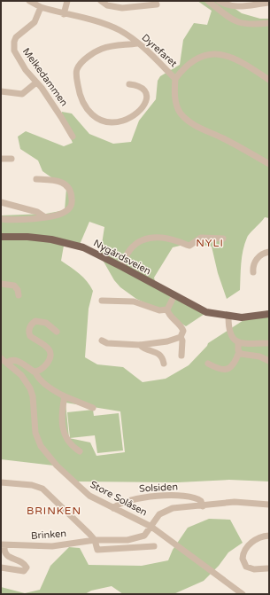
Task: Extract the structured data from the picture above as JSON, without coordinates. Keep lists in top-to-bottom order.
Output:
{
  "streets": {
    "main road": ["Nygårdsveien"],
    "street": [
      "Dyrefaret",
      "Melkedammen",
      "Solsiden",
      "Store Solåsen",
      "Brinken"
    ]
  },
  "crossings": [
    ["Dyrefaret", "Melkedammen"],
    ["Solsiden", "Store Solåsen"],
    ["Solsiden", "Brinken"],
    ["Store Solåsen", "Brinken"]
  ],
  "districts": ["NYLI", "BRINKEN"]
}
